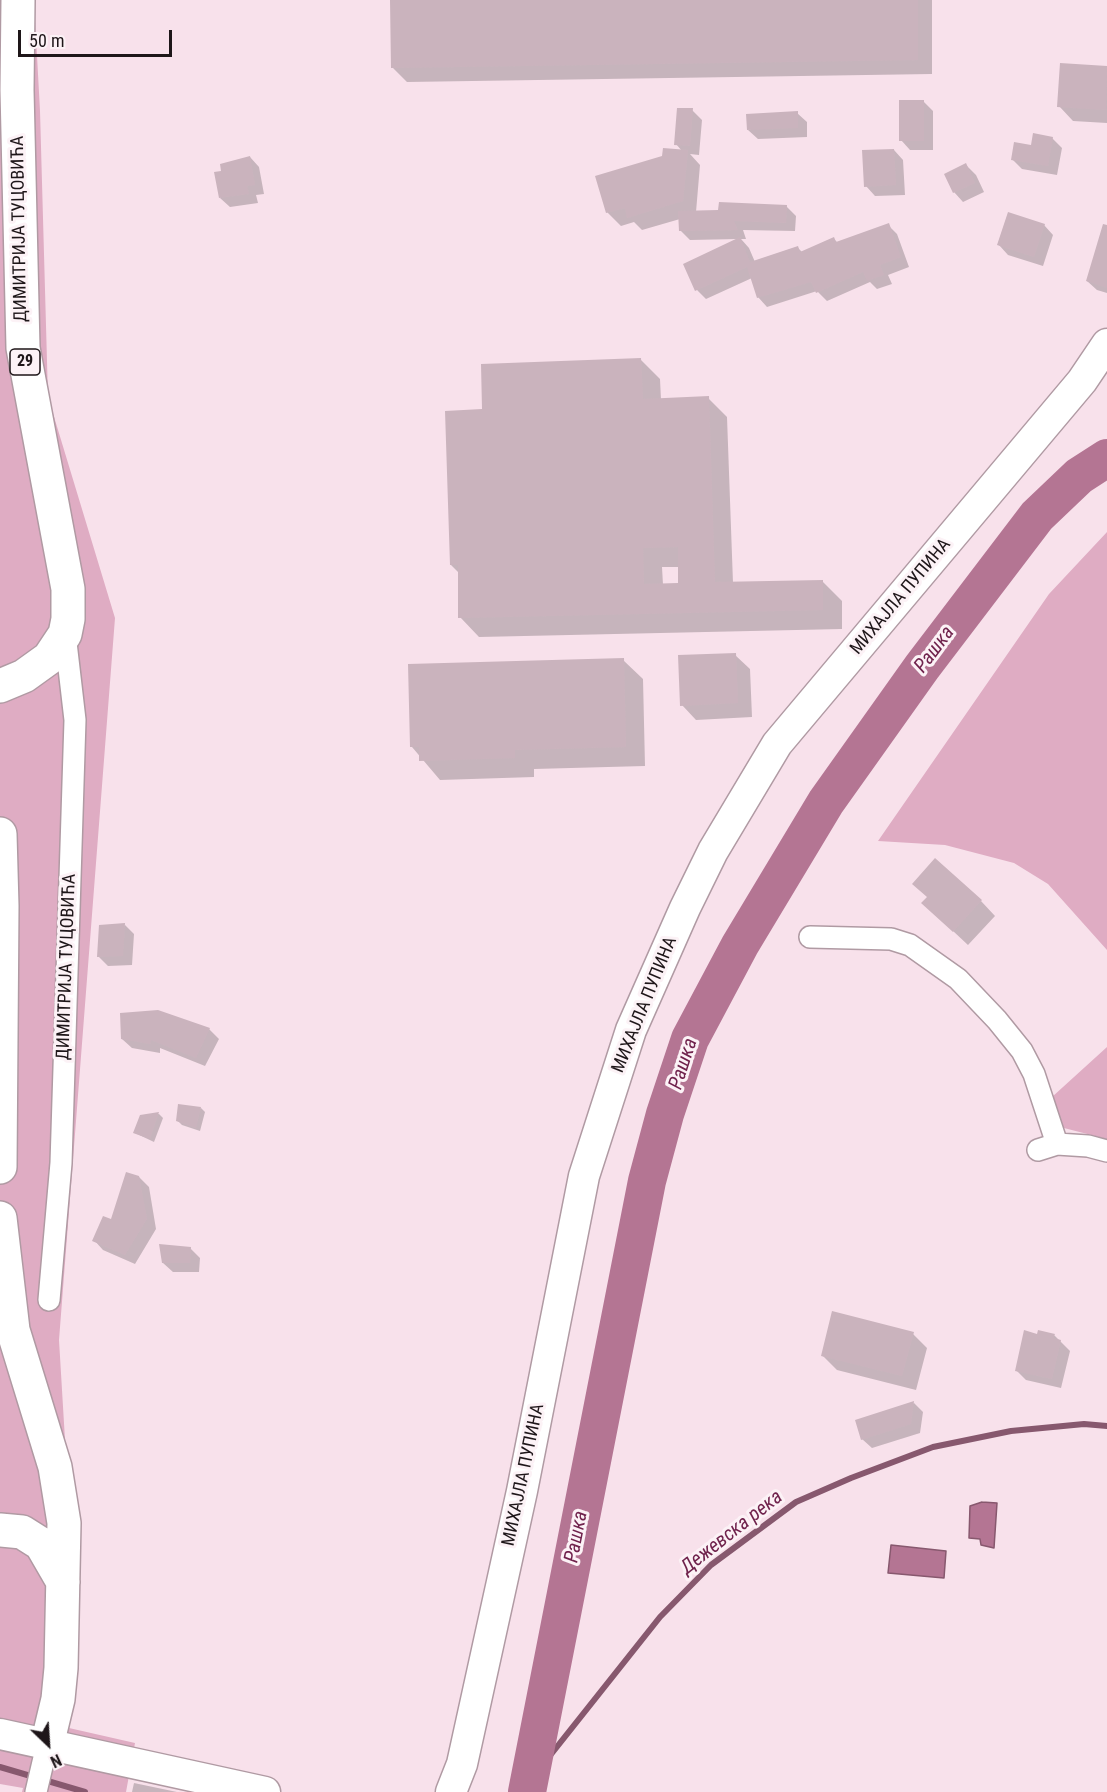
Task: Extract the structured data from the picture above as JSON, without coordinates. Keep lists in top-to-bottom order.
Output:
{
  "streets": {
    "main road": ["ДИМИТРИЈА ТУЦОВИЋА", "29"],
    "street": ["МИХАЈЛА ПУПИНА"]
  },
  "water": ["Рашка", "Дежевска река"],
  "scale_bar": "50 m",
  "north": "bottom right"
}
